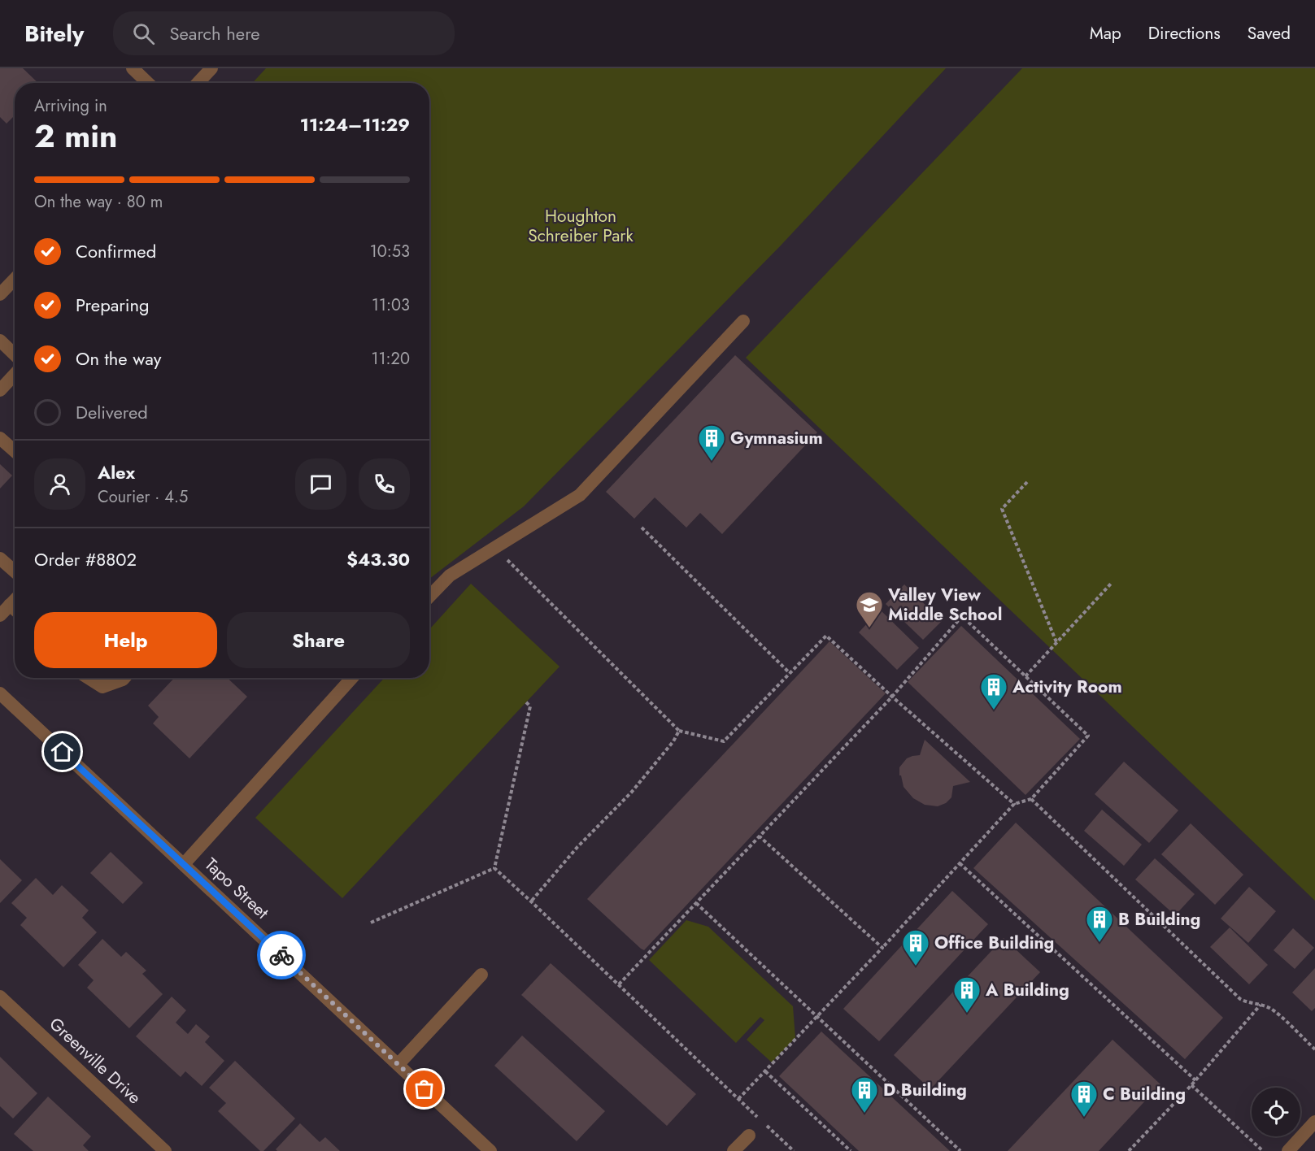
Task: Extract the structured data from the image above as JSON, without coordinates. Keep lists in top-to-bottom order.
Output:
{
  "streets": {
    "street": ["Tapo Street", "Greenville Drive"]
  },
  "parks": ["Houghton Schreiber Park"],
  "places": {
    "building": [
      "Gymnasium",
      "Activity Room",
      "B Building",
      "Office Building",
      "A Building",
      "D Building",
      "C Building"
    ],
    "school or university": ["Valley View Middle School"]
  },
  "page": {
    "header": "Bitely",
    "search": "Search here",
    "nav": ["Map", "Directions", "Saved"],
    "heading": ["2 min", "Arriving in", "11:24–11:29"],
    "panel": [
      "Alex",
      "Courier · 4.5",
      "Order #8802",
      "$43.30"
    ],
    "bar": "On the way · 80 m",
    "list": [
      ["Confirmed", "10:53"],
      ["Preparing", "11:03"],
      ["On the way", "11:20"],
      "Delivered"
    ],
    "buttons": ["Help", "Share"]
  }
}
